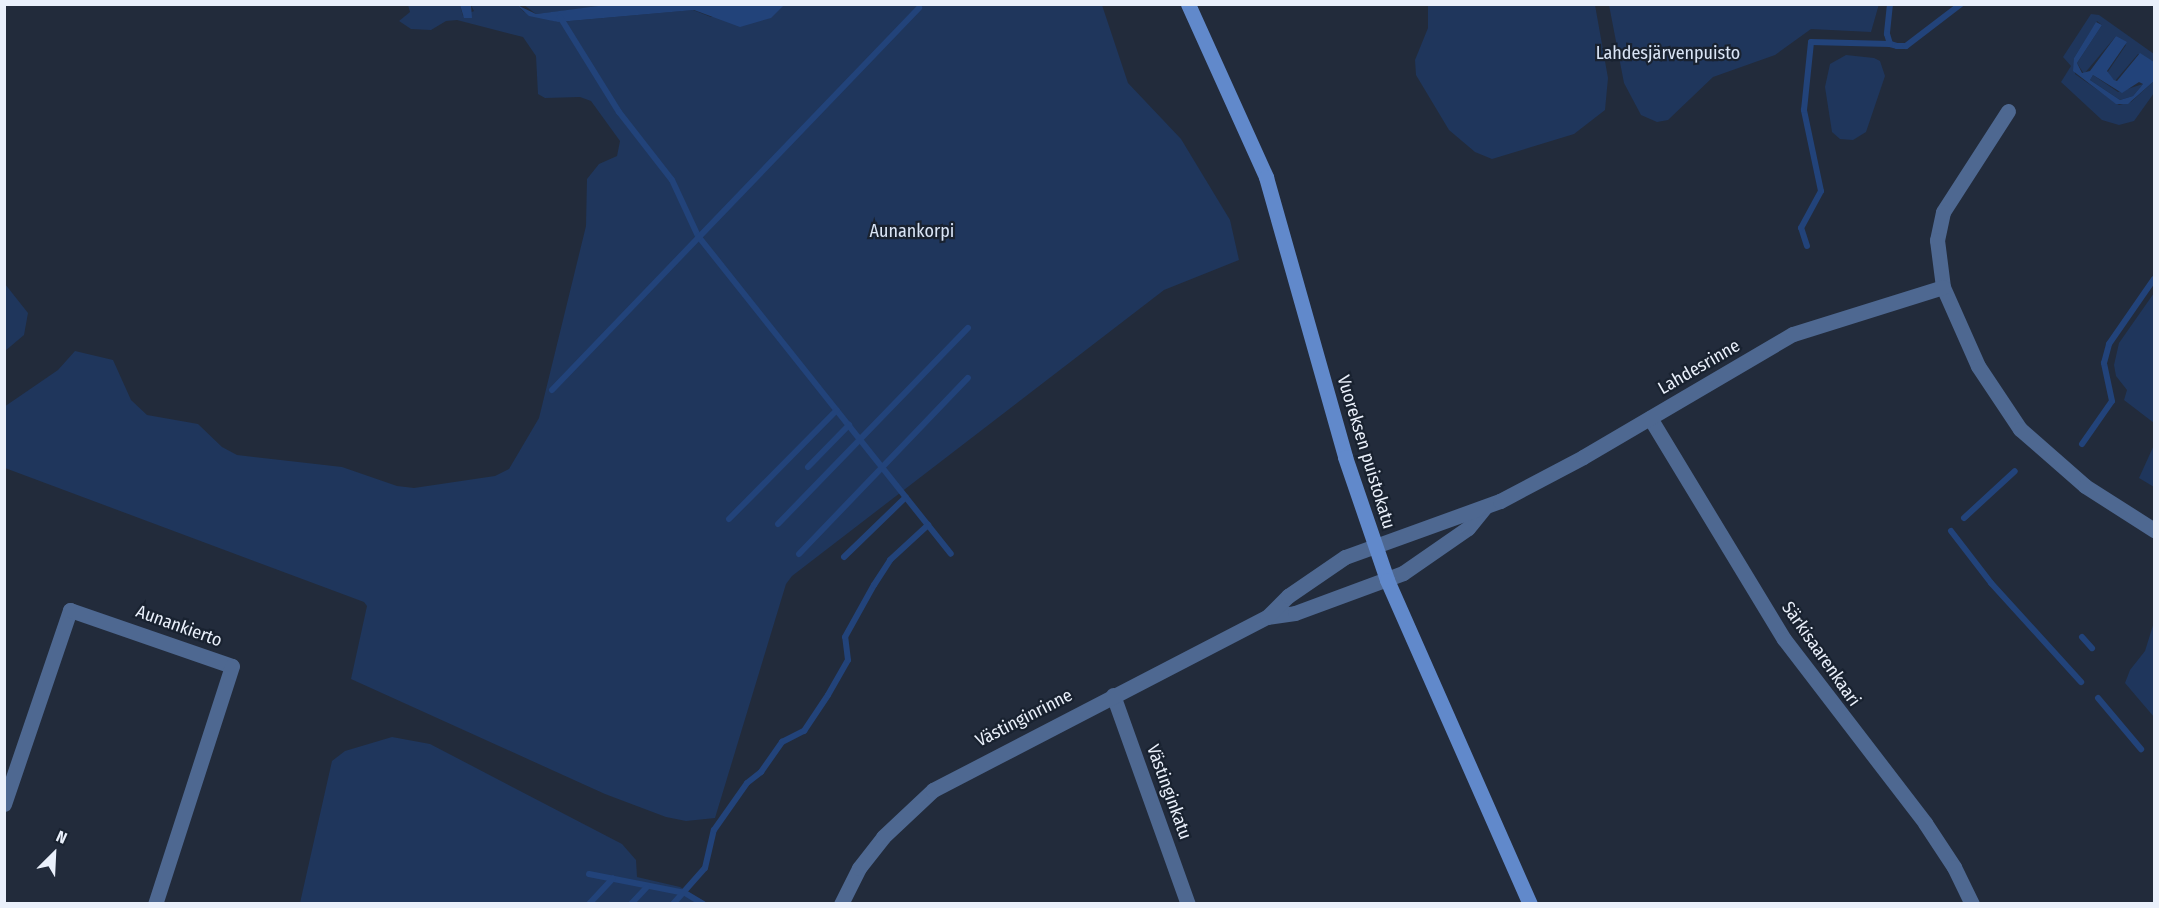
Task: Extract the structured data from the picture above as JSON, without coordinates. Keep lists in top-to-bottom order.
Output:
{
  "streets": {
    "main road": ["Vuoreksen puistokatu"],
    "street": [
      "Lahdesrinne",
      "Aunankierto",
      "Särkisaarenkaari",
      "Västinginrinne",
      "Västinginkatu"
    ]
  },
  "crossings": [
    ["Lahdesrinne", "Vuoreksen puistokatu"],
    ["Lahdesrinne", "Särkisaarenkaari"],
    ["Lahdesrinne", "Västinginrinne"],
    ["Vuoreksen puistokatu", "Västinginrinne"],
    ["Västinginrinne", "Västinginkatu"]
  ],
  "parks": ["Lahdesjärvenpuisto", "Aunankorpi"],
  "north": "top right"
}
